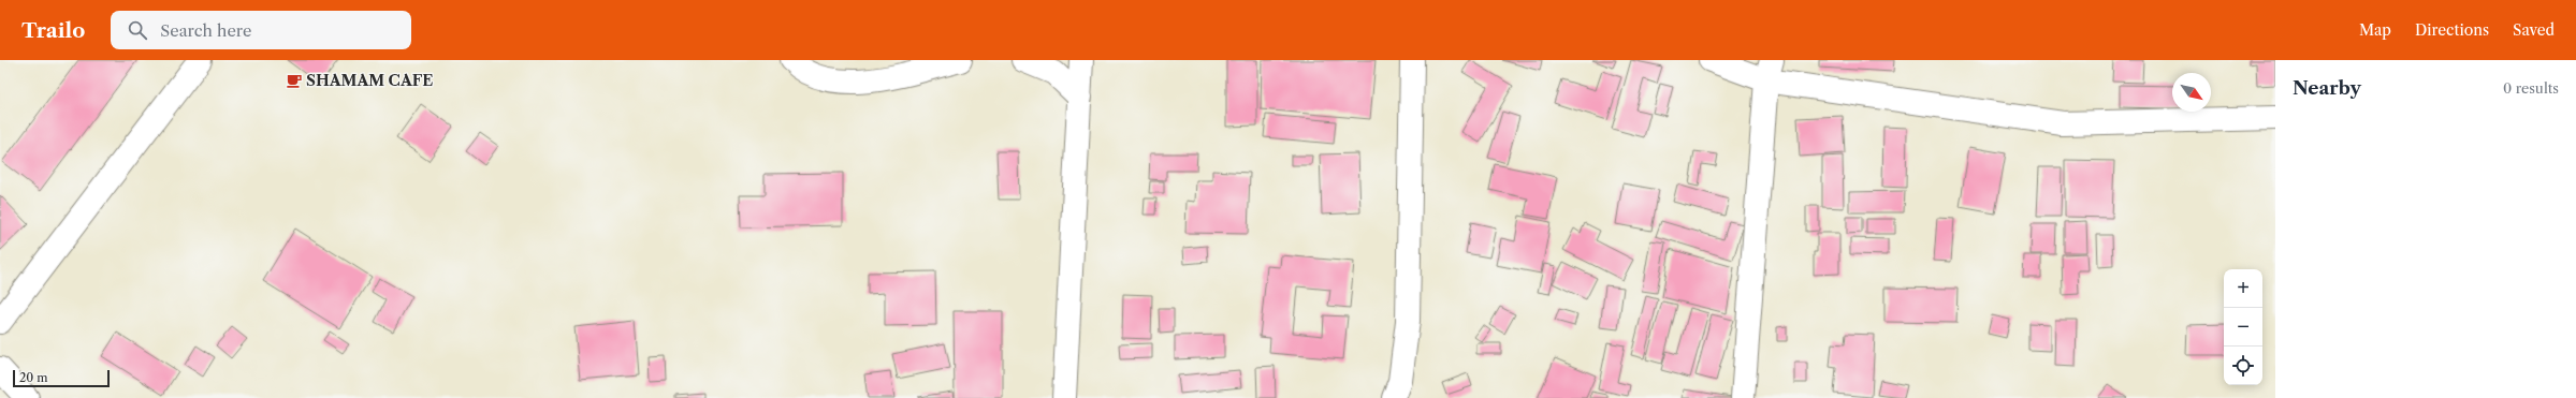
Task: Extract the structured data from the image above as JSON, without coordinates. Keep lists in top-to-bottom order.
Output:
{
  "places": {
    "cafe": ["SHAMAM CAFE"]
  },
  "scale_bar": "20 m",
  "north": "bottom right",
  "page": {
    "header": "Trailo",
    "search": "Search here",
    "nav": ["Map", "Directions", "Saved"],
    "heading": ["Nearby", "0 results"],
    "map_buttons": ["+", "−"],
    "scale": "20 m"
  }
}
